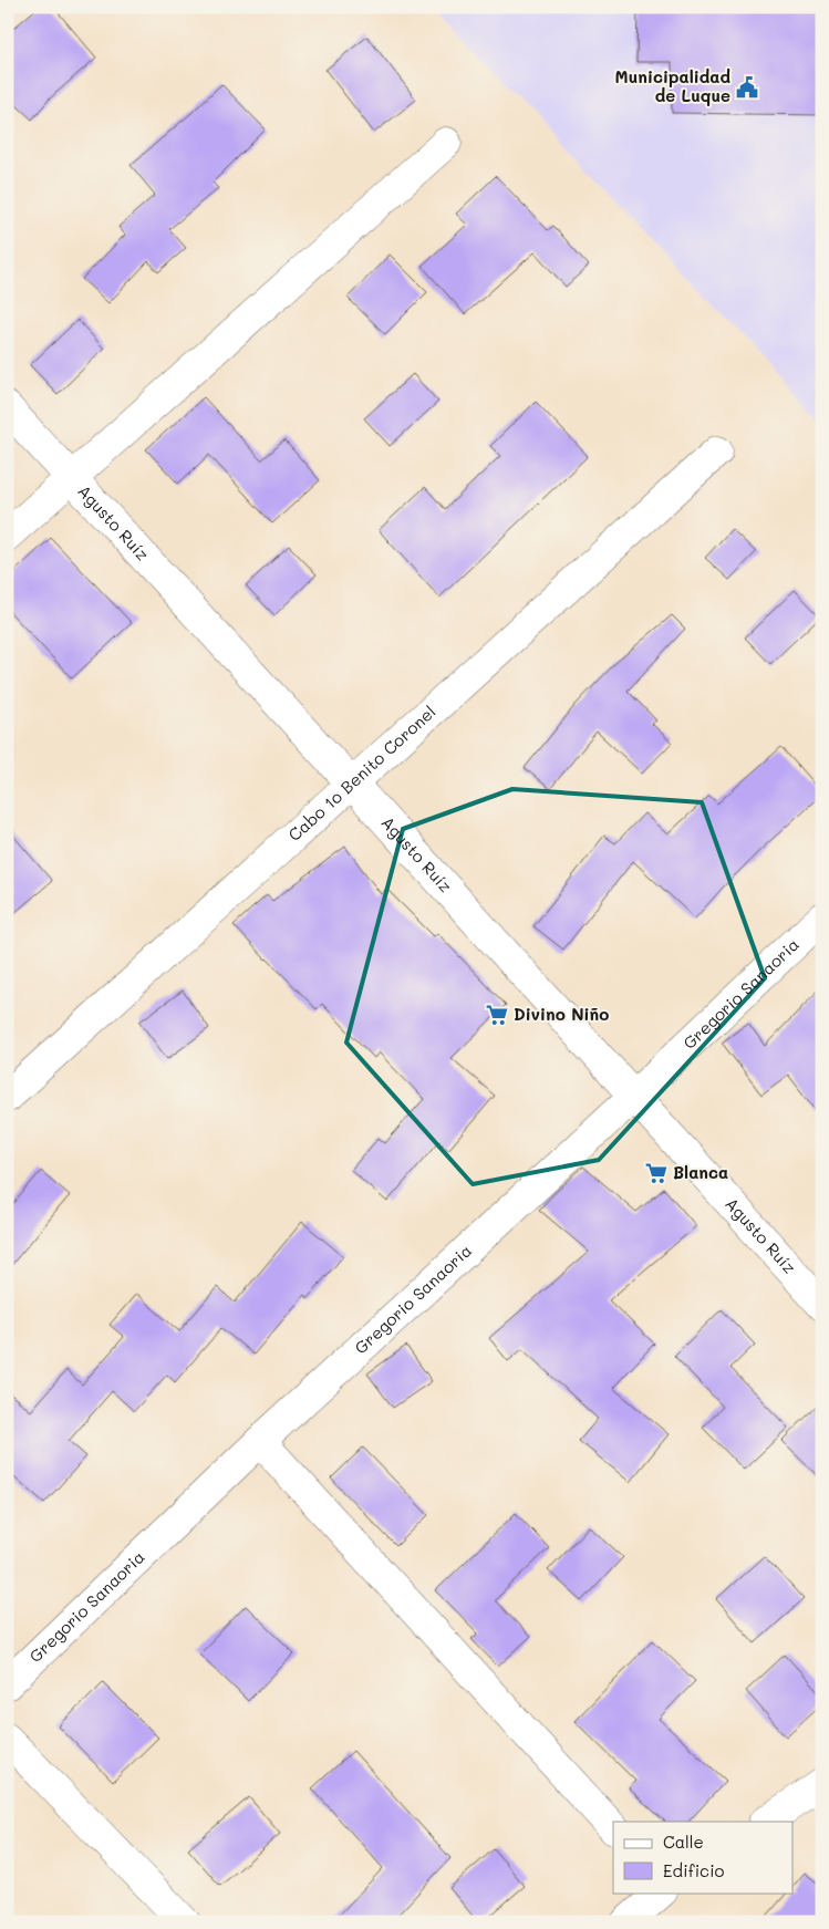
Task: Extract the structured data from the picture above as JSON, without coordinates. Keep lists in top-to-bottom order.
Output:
{
  "streets": {
    "street": ["Agusto Ruíz", "Cabo 1o Benito Coronel", "Gregorio Sanaoria"]
  },
  "crossings": [
    ["Agusto Ruíz", "Cabo 1o Benito Coronel"],
    ["Agusto Ruíz", "Gregorio Sanaoria"]
  ],
  "places": {
    "public building": ["Municipalidad de Luque"],
    "supermarket": ["Divino Niño", "Blanca"]
  },
  "legend": ["Calle", "Edificio"]
}
